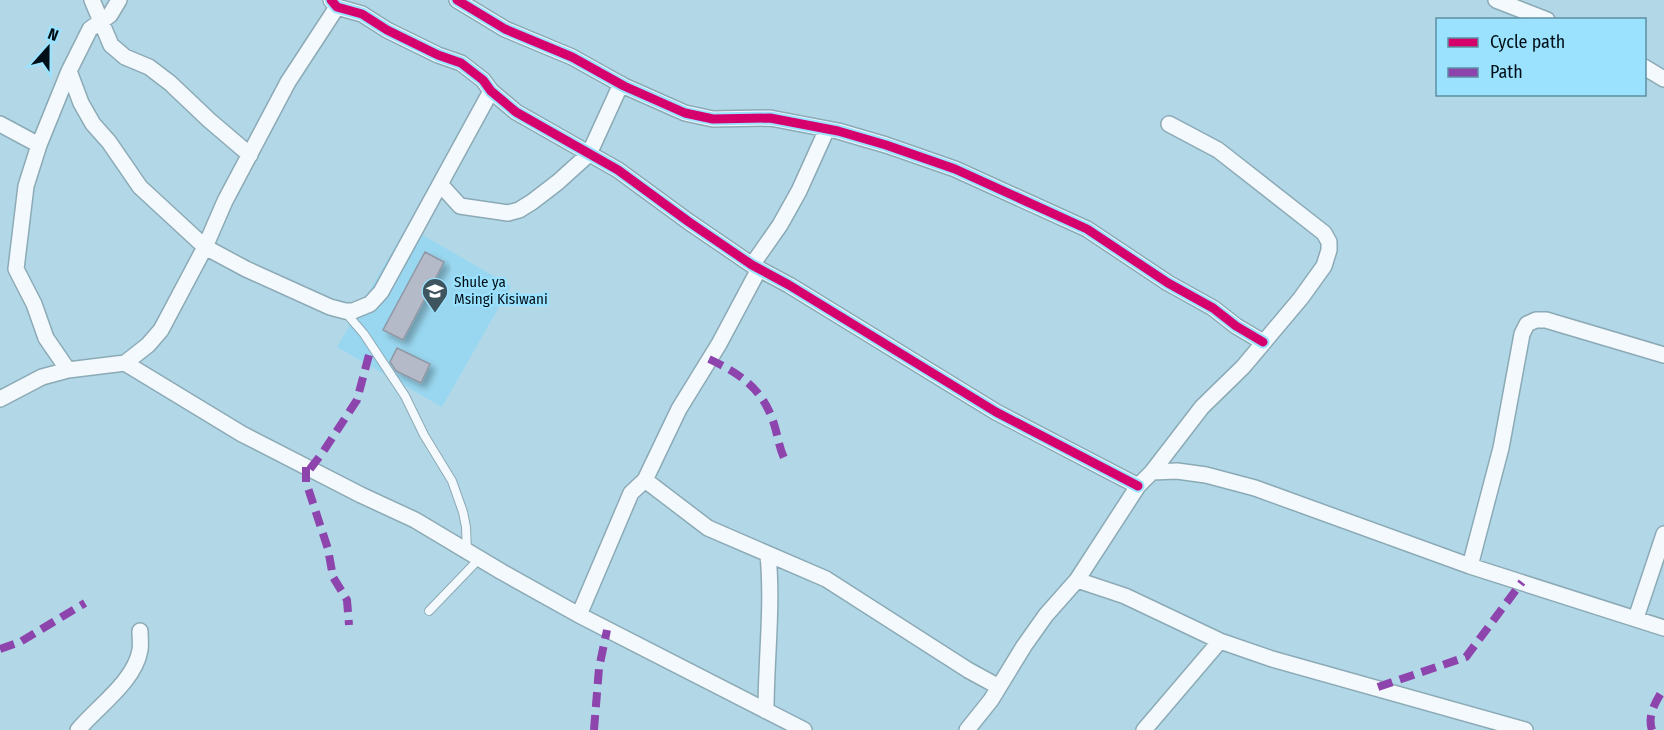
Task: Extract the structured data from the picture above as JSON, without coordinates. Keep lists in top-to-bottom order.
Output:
{
  "places": {
    "school or university": ["Shule ya Msingi Kisiwani"]
  },
  "legend": ["Cycle path", "Path"],
  "north": "top"
}
